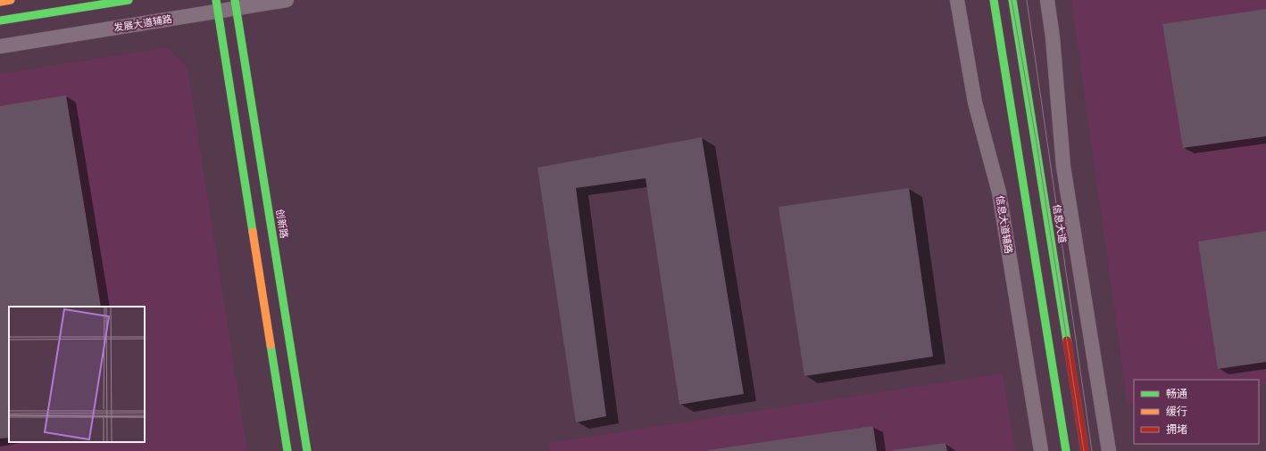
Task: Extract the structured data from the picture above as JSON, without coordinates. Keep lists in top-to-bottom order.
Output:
{
  "streets": {
    "street": [
      "发展大道辅路",
      "创新路",
      "信息大道",
      "信息大道辅路"
    ]
  },
  "crossings": [
    ["发展大道辅路", "创新路"]
  ],
  "legend": ["畅通", "缓行", "拥堵"]
}
